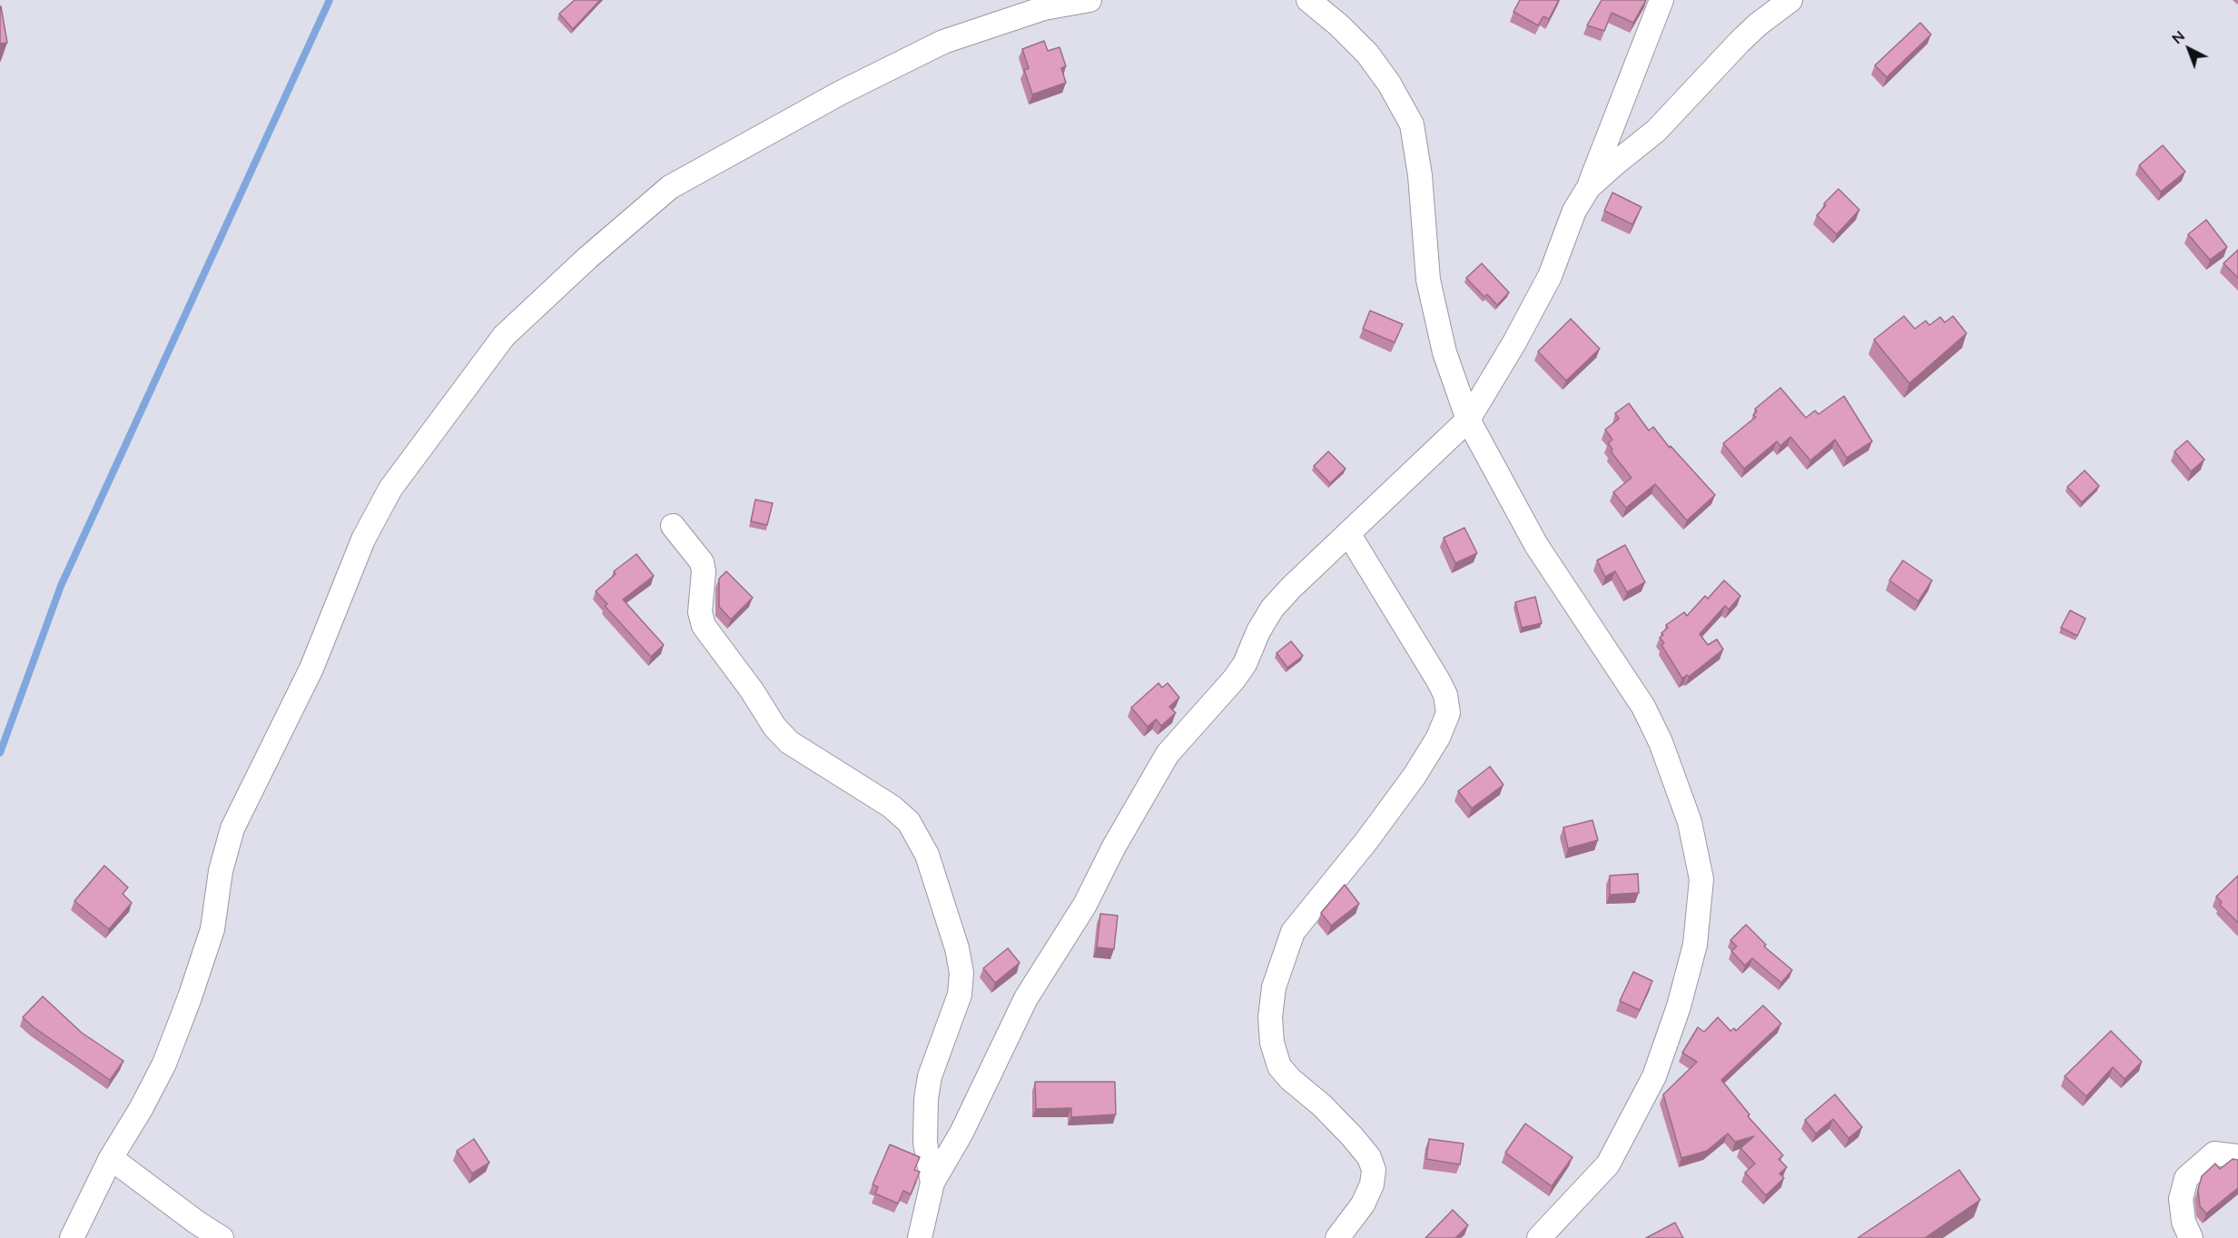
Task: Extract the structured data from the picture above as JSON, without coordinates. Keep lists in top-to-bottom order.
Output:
{
  "north": "top left"
}
